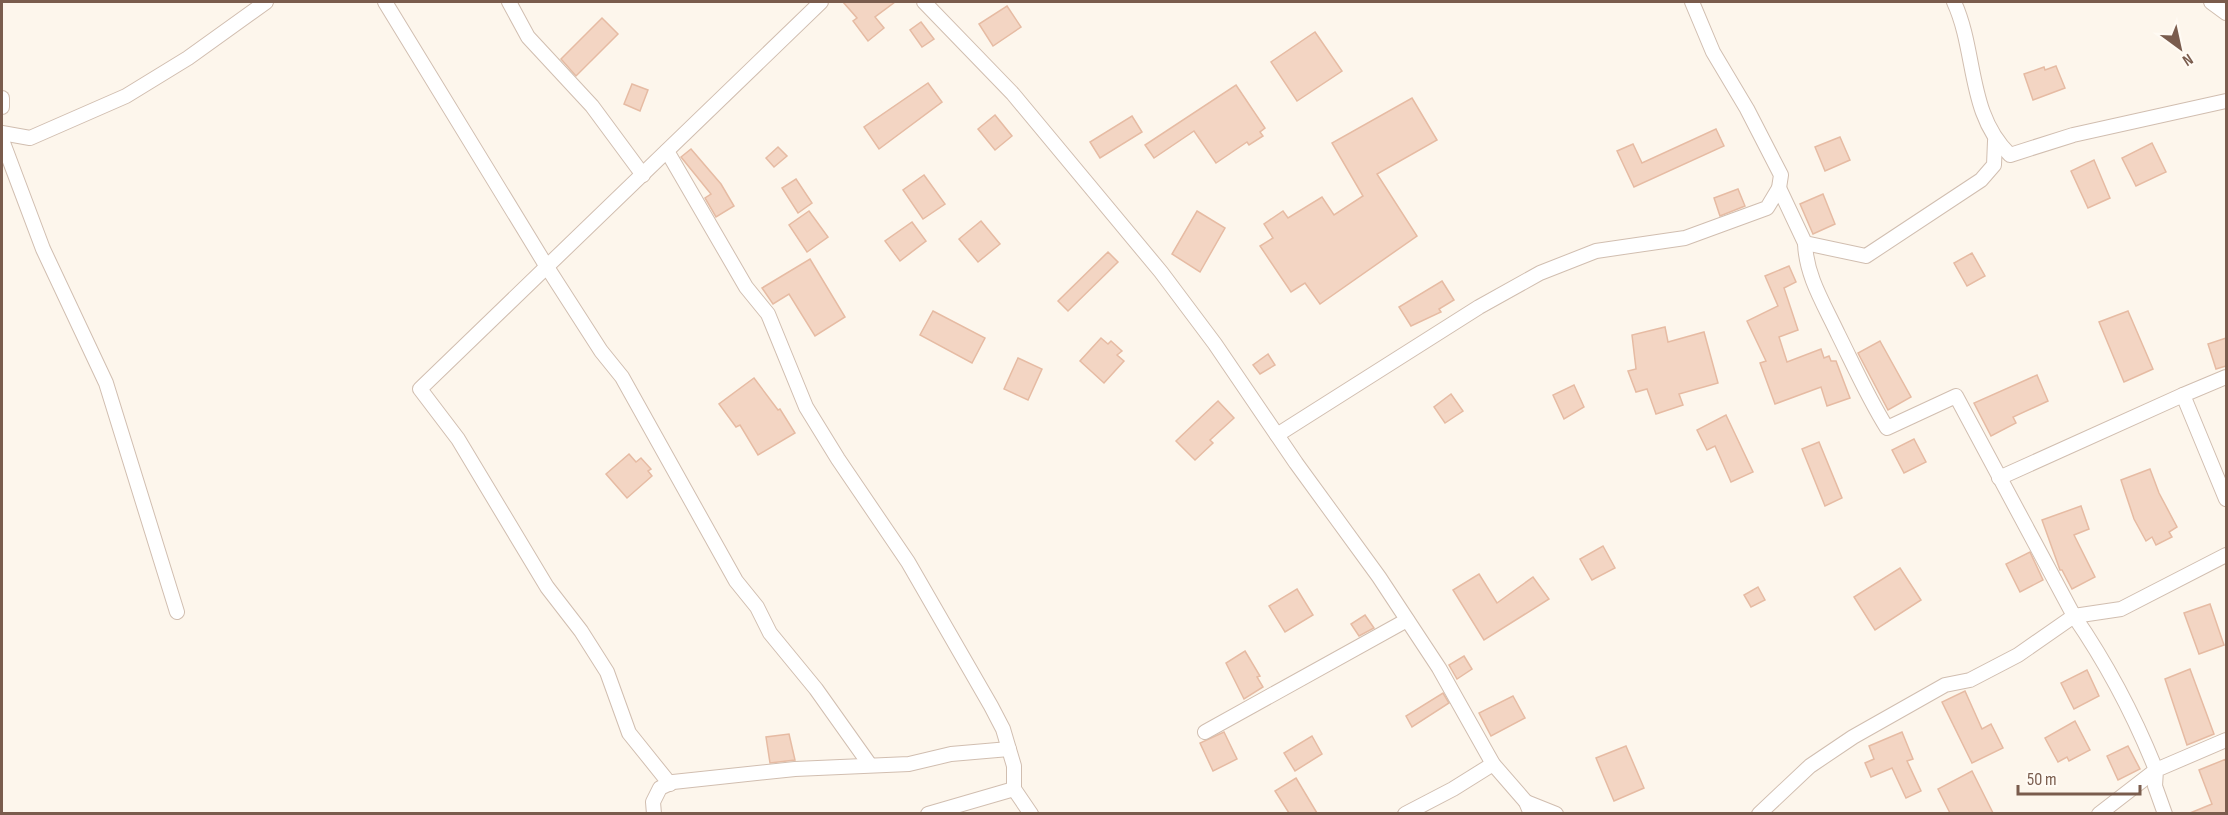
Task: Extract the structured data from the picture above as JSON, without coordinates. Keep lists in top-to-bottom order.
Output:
{
  "scale_bar": "50 m",
  "north": "bottom right"
}
